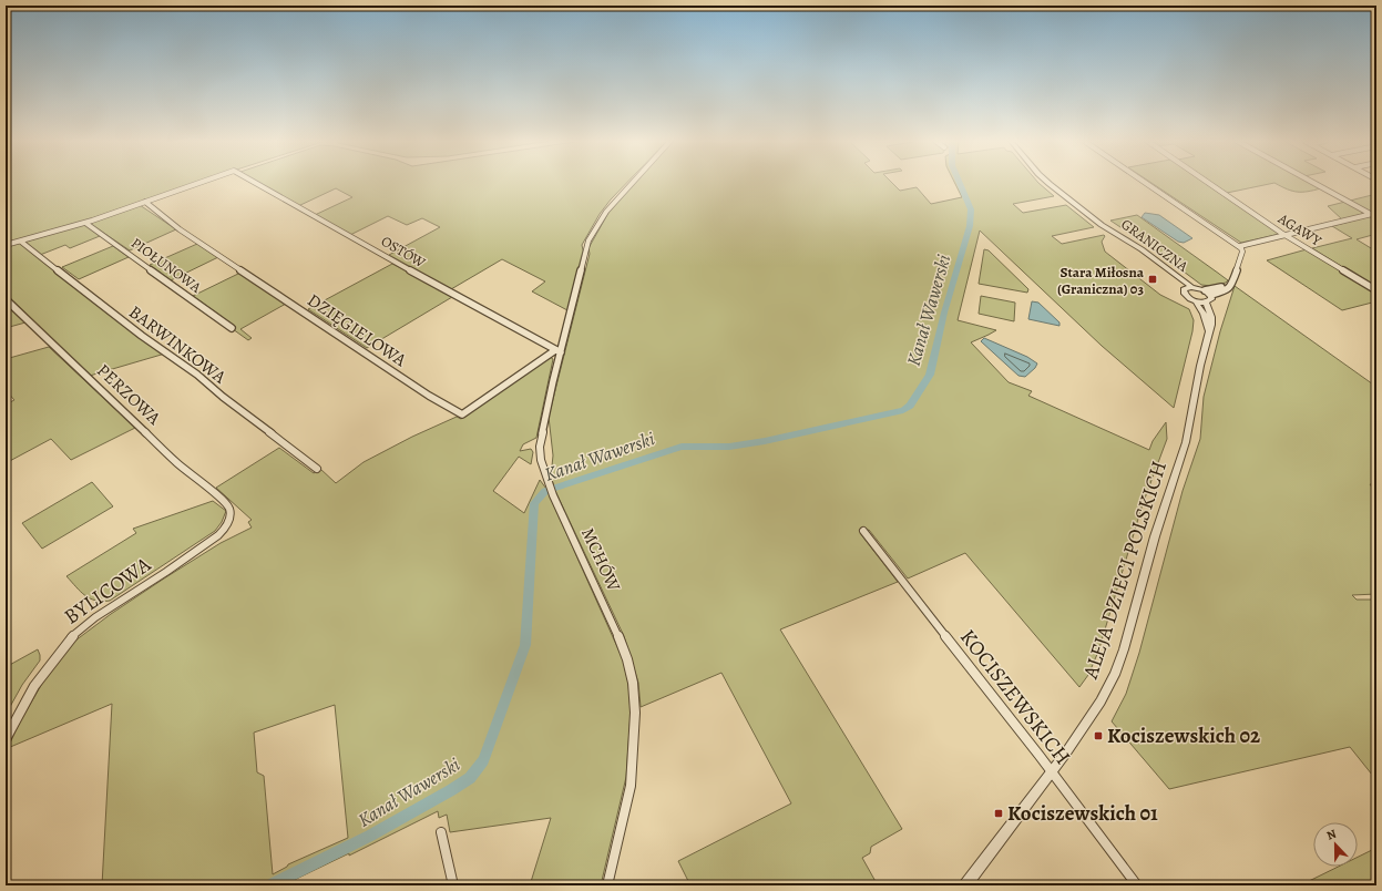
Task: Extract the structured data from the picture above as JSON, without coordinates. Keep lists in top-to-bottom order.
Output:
{
  "streets": {
    "street": [
      "AGAWY",
      "GRANICZNA",
      "OSTÓW",
      "PIOŁUNOWA",
      "DZIĘGIELOWA",
      "BARWINKOWA",
      "PERZOWA",
      "MCHÓW",
      "ALEJA DZIECI POLSKICH",
      "BYLICOWA",
      "KOCISZEWSKICH"
    ]
  },
  "crossings": [
    ["OSTÓW", "DZIĘGIELOWA"],
    ["OSTÓW", "MCHÓW"],
    ["DZIĘGIELOWA", "MCHÓW"],
    ["PERZOWA", "BYLICOWA"],
    ["ALEJA DZIECI POLSKICH", "KOCISZEWSKICH"]
  ],
  "water": ["Kanał Wawerski"],
  "places": {
    "transit": ["Stara Miłosna (Graniczna) 03", "Kociszewskich 02", "Kociszewskich 01"]
  },
  "north": "top"
}
